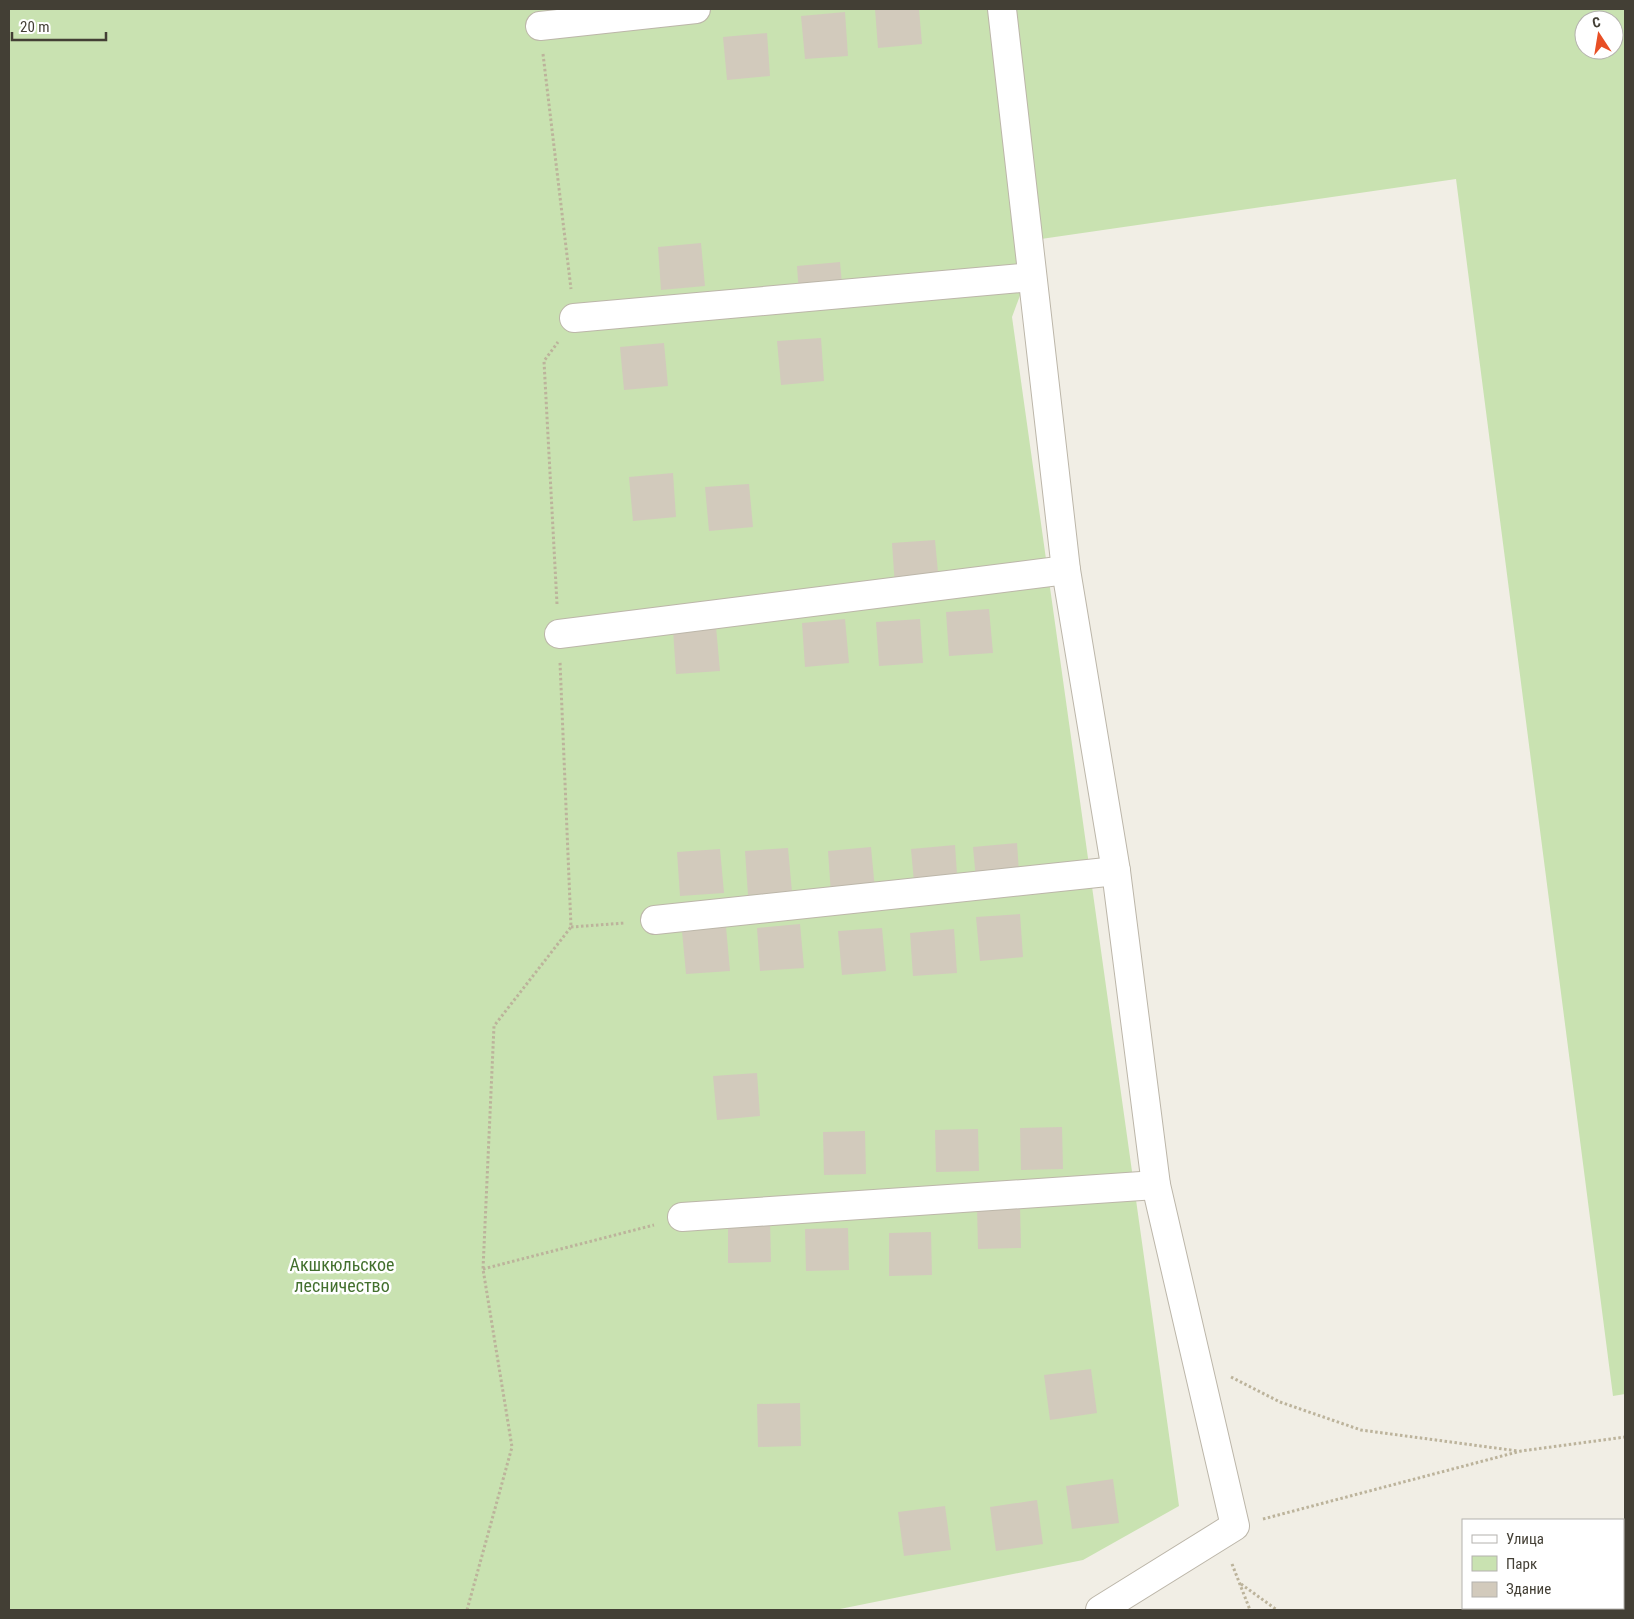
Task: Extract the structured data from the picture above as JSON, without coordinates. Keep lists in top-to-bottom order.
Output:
{
  "parks": ["Акшкюльское лесничество"],
  "legend": ["Улица", "Парк", "Здание"],
  "scale_bar": "20 m",
  "north": "top"
}
